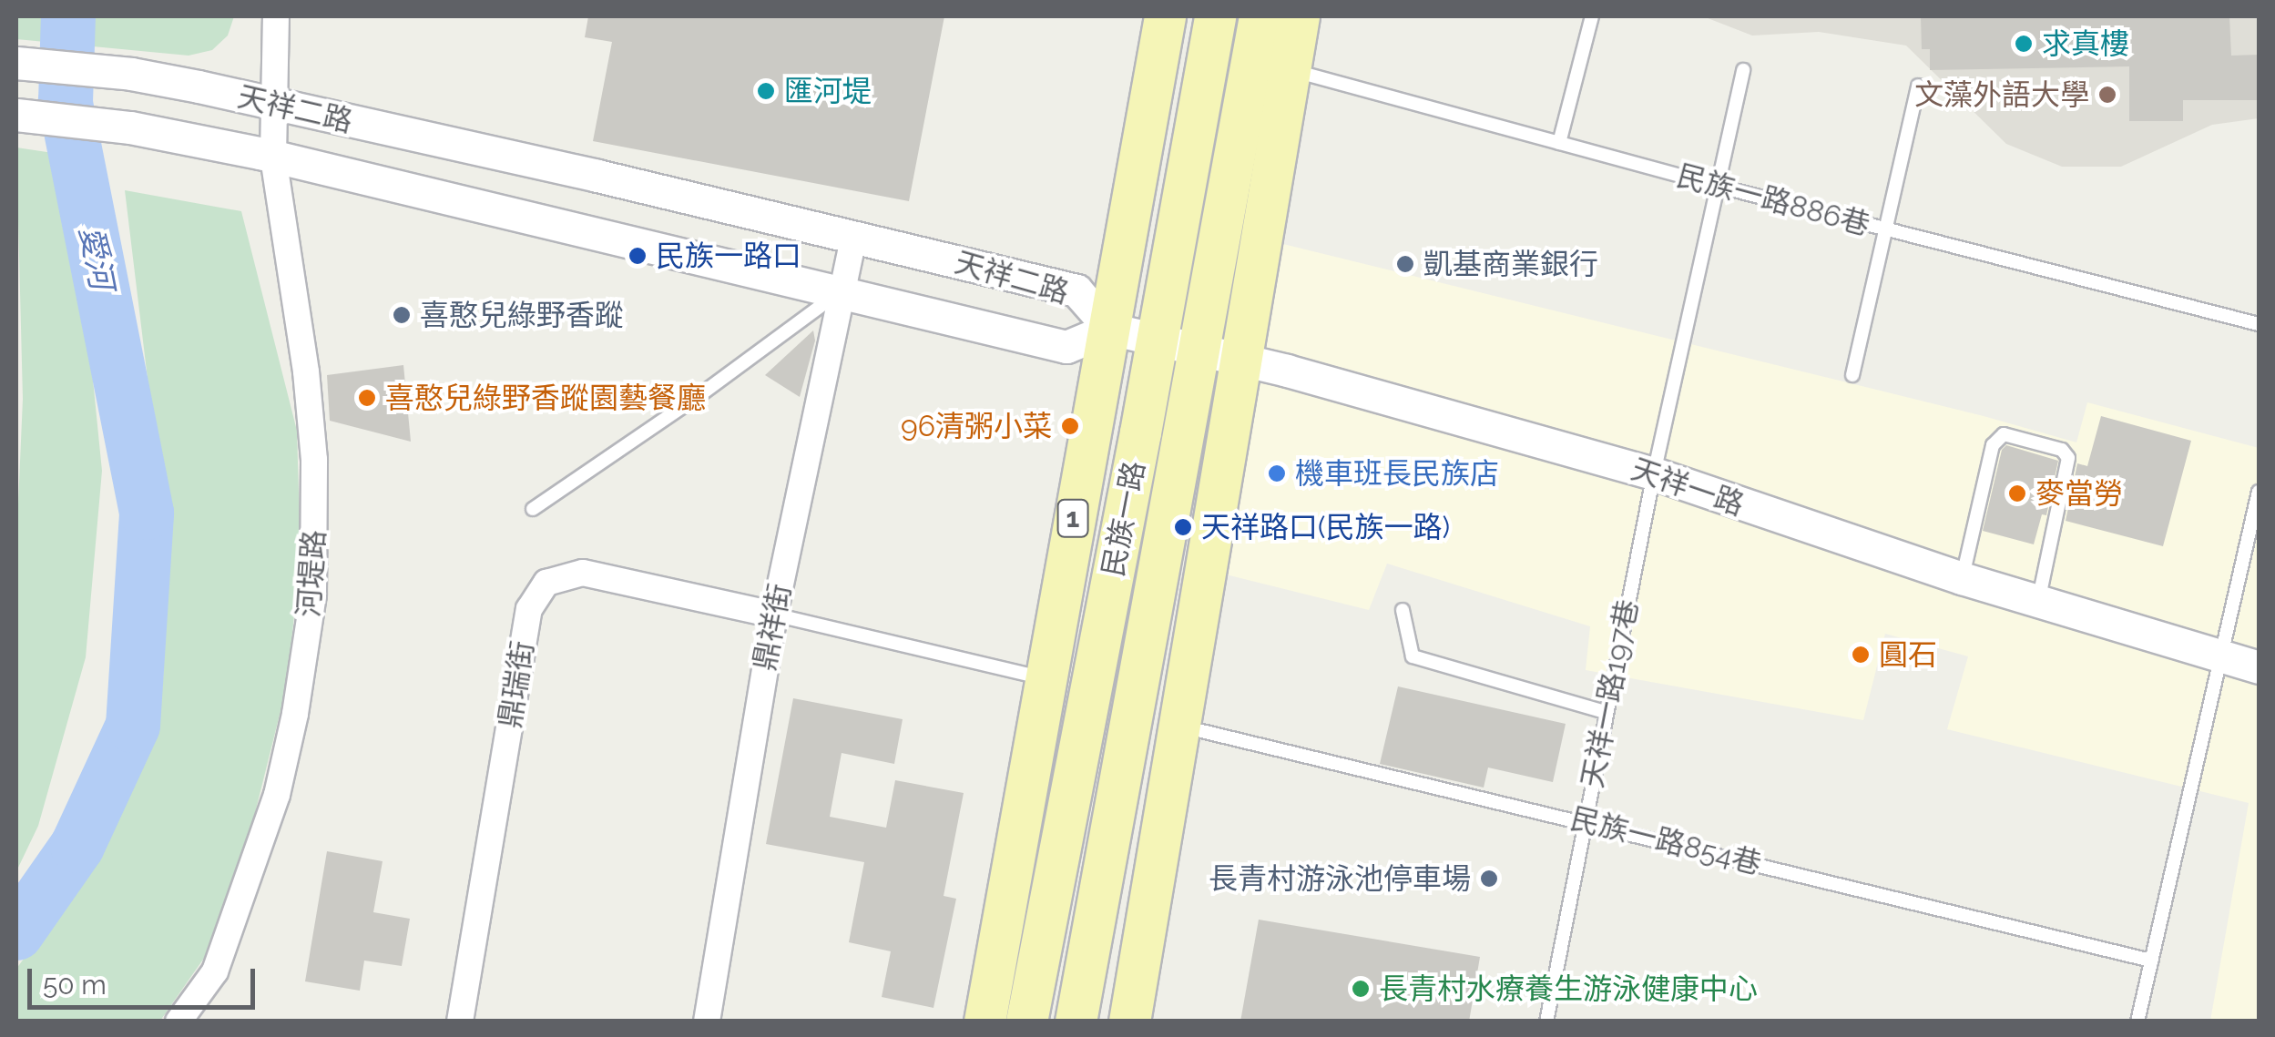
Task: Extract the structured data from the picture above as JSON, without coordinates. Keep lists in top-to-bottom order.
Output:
{
  "streets": {
    "main road": ["1", "民族一路"],
    "street": [
      "天祥二路",
      "天祥一路",
      "河堤路",
      "鼎祥街",
      "鼎瑞街"
    ],
    "lane": ["民族一路886巷", "天祥一路197巷", "民族一路854巷"]
  },
  "crossings": [
    ["天祥二路", "天祥一路"],
    ["天祥二路", "民族一路"],
    ["天祥二路", "河堤路"],
    ["天祥二路", "鼎祥街"],
    ["民族一路886巷", "天祥一路197巷"],
    ["天祥一路", "民族一路"],
    ["天祥一路", "天祥一路197巷"],
    ["鼎祥街", "鼎瑞街"],
    ["天祥一路197巷", "民族一路854巷"]
  ],
  "water": ["愛河"],
  "places": [
    "求真樓",
    "匯河堤",
    "文藻外語大學",
    "民族一路口",
    "凱基商業銀行",
    "喜憨兒綠野香蹤",
    "喜憨兒綠野香蹤園藝餐廳",
    "96清粥小菜",
    "機車班長民族店",
    "麥當勞",
    "天祥路口(民族一路)",
    "圓石",
    "長青村游泳池停車場",
    "長青村水療養生游泳健康中心"
  ],
  "scale_bar": "50 m"
}
